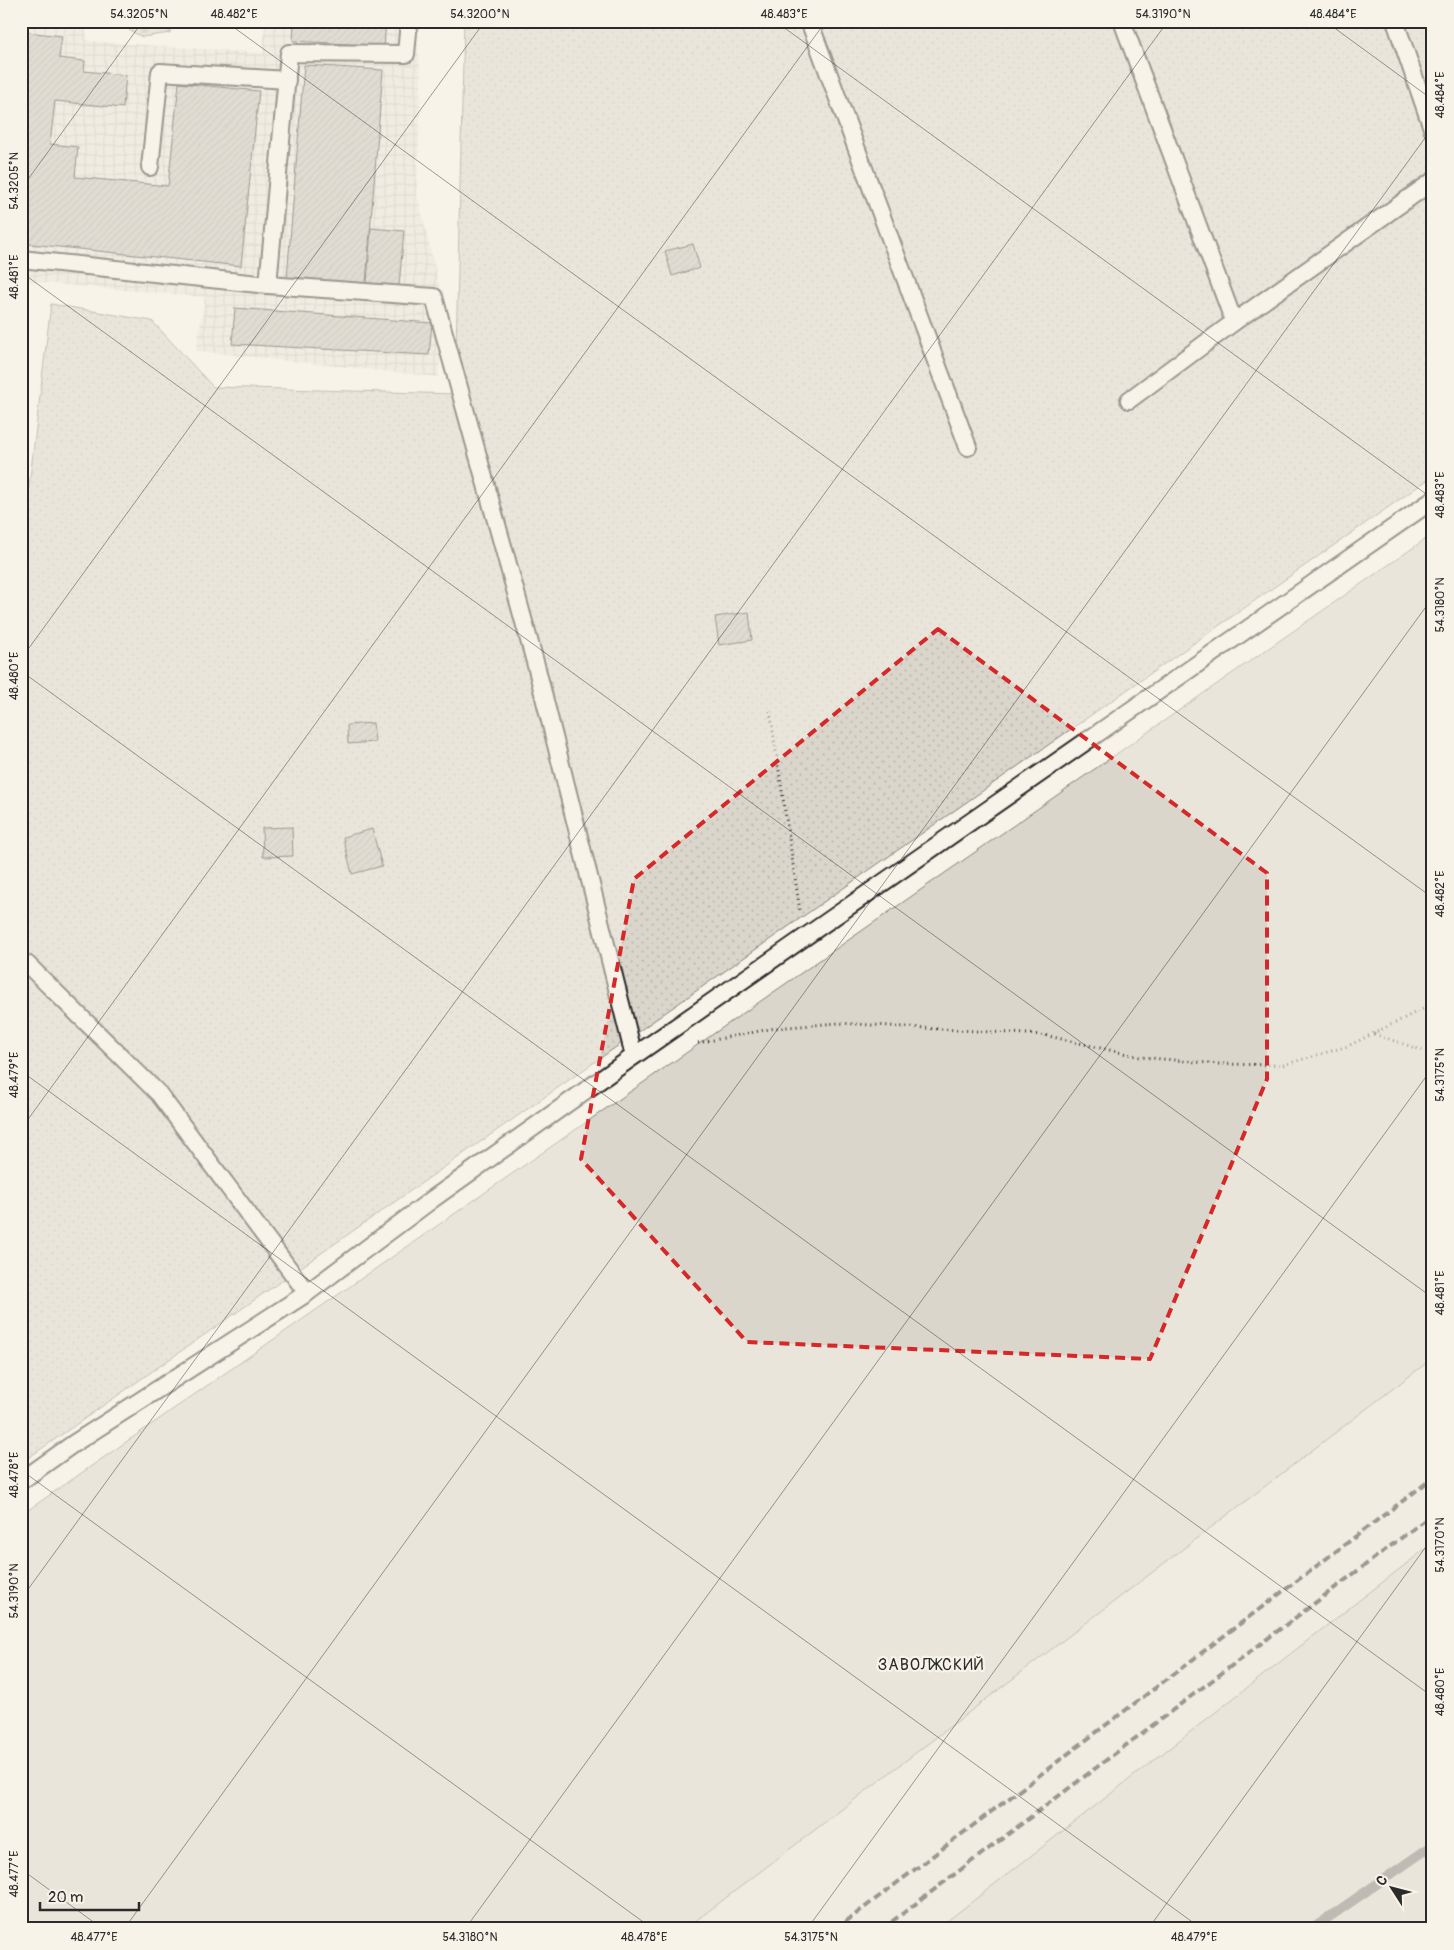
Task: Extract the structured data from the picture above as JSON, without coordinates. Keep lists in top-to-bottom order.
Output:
{
  "districts": ["ЗАВОЛЖСКИЙ"],
  "scale_bar": "20 m",
  "north": "top left",
  "coordinates": [
    "54.3205°N",
    "48.482°E",
    "54.3200°N",
    "48.483°E",
    "54.3190°N",
    "48.484°E",
    "48.481°E",
    "54.3180°N",
    "48.480°E",
    "48.479°E",
    "54.3175°N",
    "48.478°E",
    "54.3170°N",
    "48.477°E"
  ]
}
